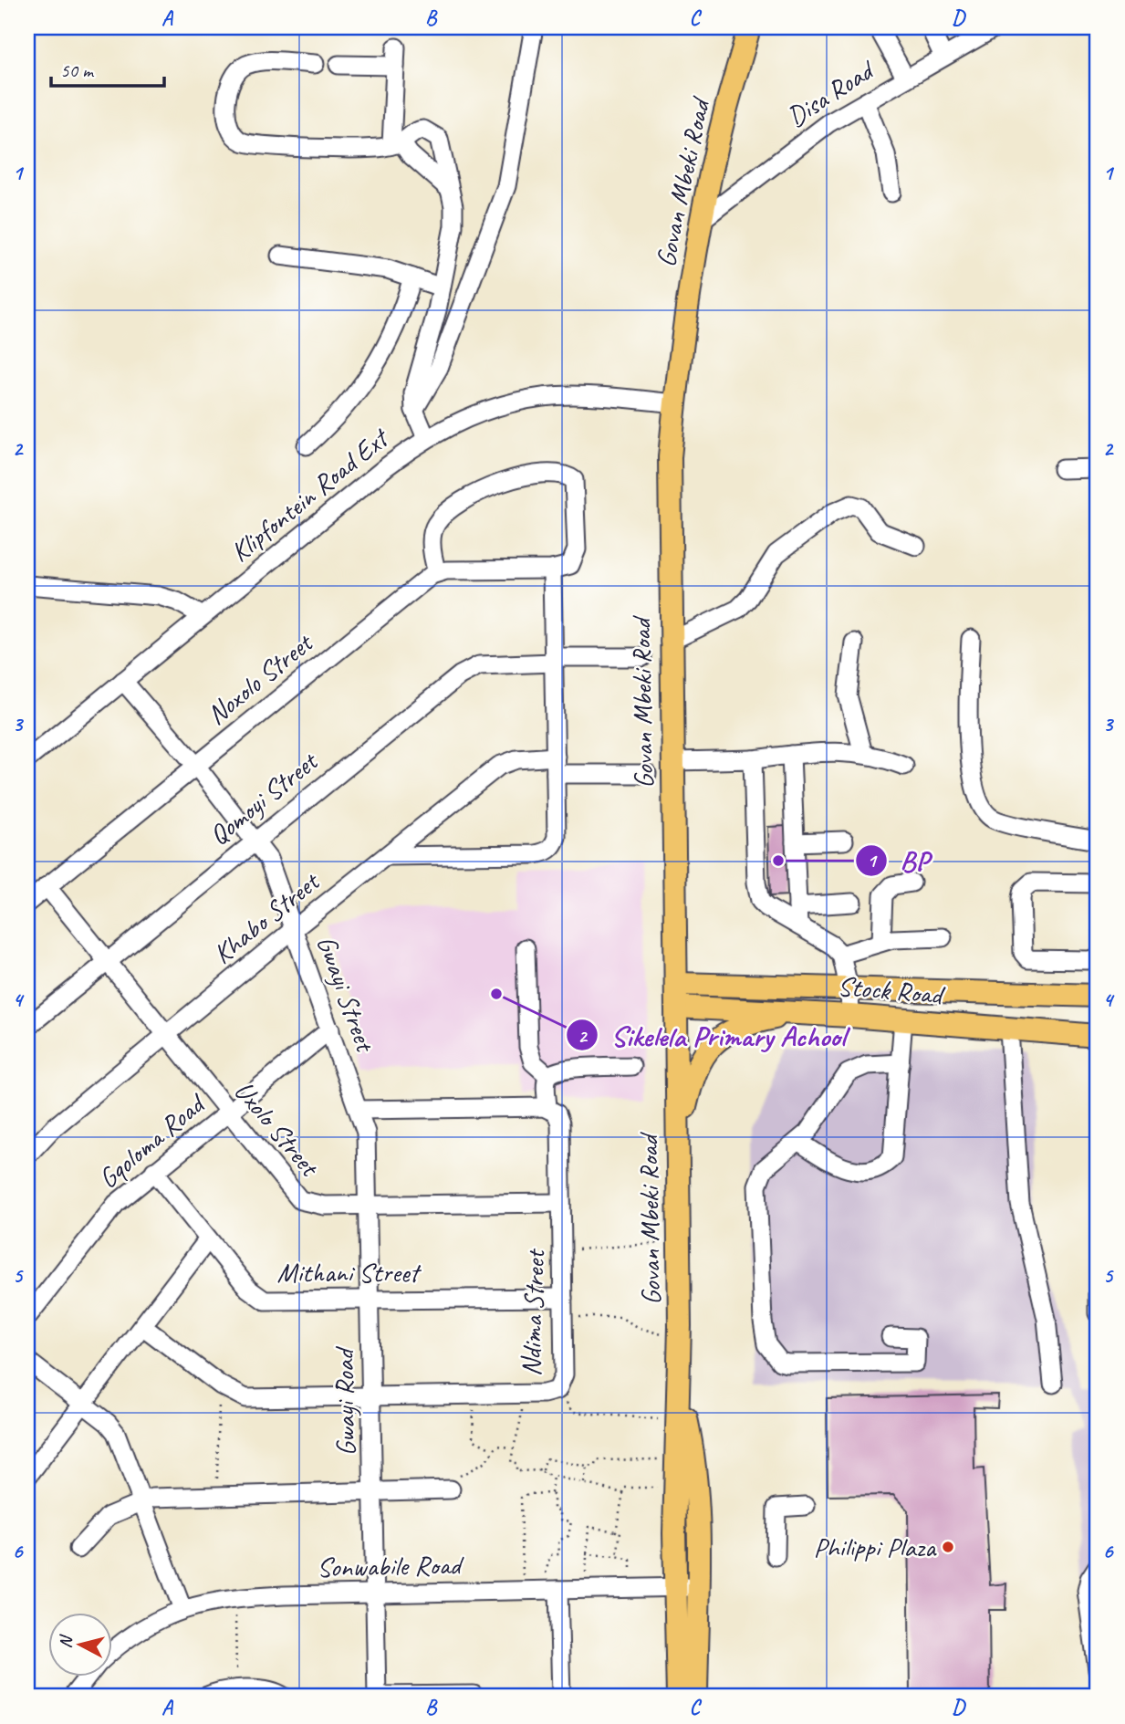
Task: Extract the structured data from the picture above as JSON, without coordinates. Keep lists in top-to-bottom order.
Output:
{
  "streets": {
    "main road": ["Govan Mbeki Road", "Stock Road"],
    "street": [
      "Disa Road",
      "Klipfontein Road Ext",
      "Noxolo Street",
      "Qomoyi Street",
      "Khabo Street",
      "Gwayi Street",
      "Uxolo Street",
      "Gqoloma Road",
      "Mithani Street",
      "Ndima Street",
      "Gwayi Road",
      "Sonwabile Road"
    ]
  },
  "crossings": [
    ["Disa Road", "Govan Mbeki Road"],
    ["Govan Mbeki Road", "Klipfontein Road Ext"],
    ["Govan Mbeki Road", "Stock Road"],
    ["Govan Mbeki Road", "Sonwabile Road"],
    ["Klipfontein Road Ext", "Gwayi Street"],
    ["Noxolo Street", "Gwayi Street"],
    ["Noxolo Street", "Uxolo Street"],
    ["Qomoyi Street", "Gwayi Street"],
    ["Qomoyi Street", "Uxolo Street"],
    ["Khabo Street", "Gwayi Street"],
    ["Khabo Street", "Uxolo Street"],
    ["Gwayi Street", "Gqoloma Road"],
    ["Gwayi Street", "Gwayi Road"],
    ["Uxolo Street", "Gqoloma Road"],
    ["Uxolo Street", "Ndima Street"],
    ["Uxolo Street", "Gwayi Road"],
    ["Gqoloma Road", "Mithani Street"],
    ["Mithani Street", "Ndima Street"],
    ["Mithani Street", "Gwayi Road"],
    ["Ndima Street", "Gwayi Road"],
    ["Gwayi Road", "Sonwabile Road"]
  ],
  "places": ["BP", "Sikelela Primary Achool", "Philippi Plaza"],
  "scale_bar": "50 m",
  "north": "left",
  "grid": {
    "columns": [
      "A",
      "B",
      "C",
      "D"
    ],
    "rows": [
      "1",
      "2",
      "3",
      "4",
      "5",
      "6"
    ]
  }
}
